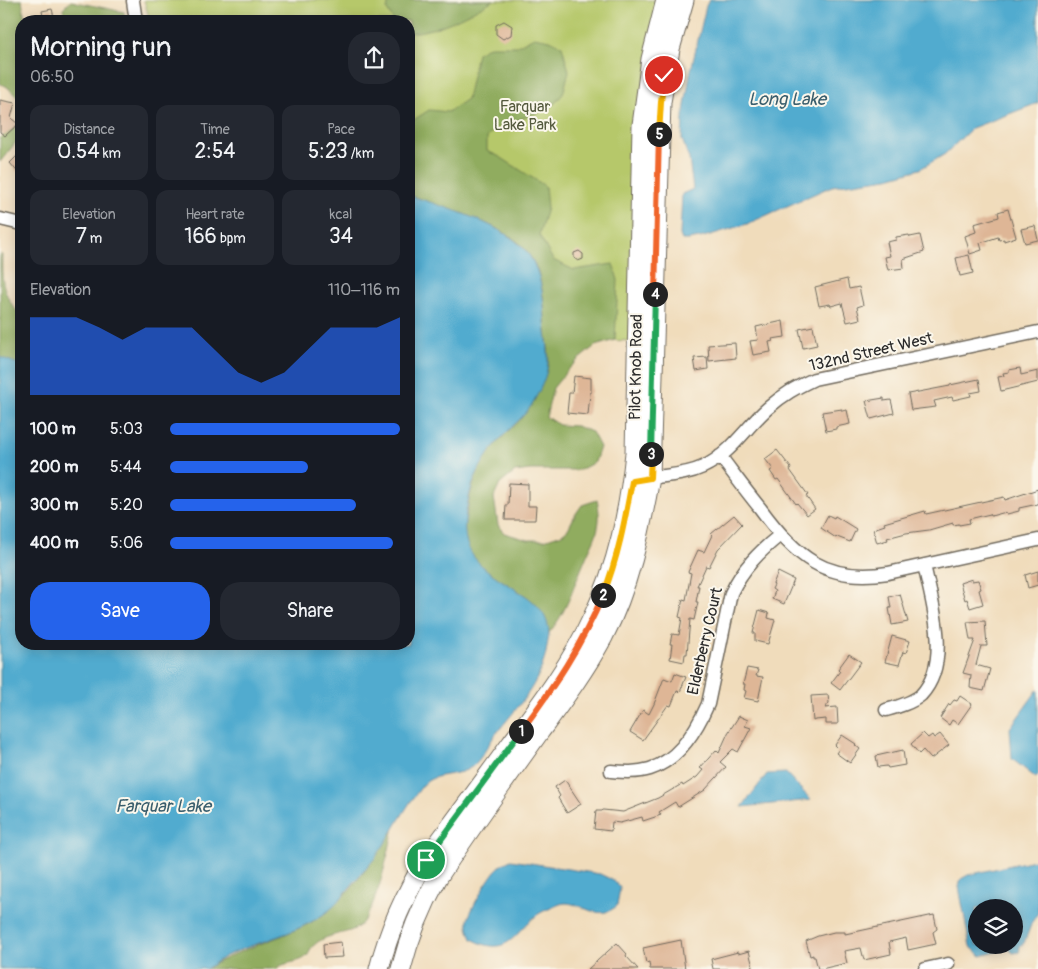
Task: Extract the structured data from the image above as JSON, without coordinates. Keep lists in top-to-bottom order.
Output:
{
  "streets": {
    "main road": ["Pilot Knob Road"],
    "street": ["132nd Street West", "Elderberry Court"]
  },
  "crossings": [
    ["132nd Street West", "Pilot Knob Road"]
  ],
  "water": ["Long Lake", "Farquar Lake"],
  "parks": ["Farquar Lake Park"],
  "page": {
    "heading": ["Morning run", "06:50"],
    "stats": [
      ["Distance", "0.54 km"],
      ["Time", "2:54"],
      ["Pace", "5:23 /km"],
      ["Elevation", "7 m"],
      ["Heart rate", "166 bpm"],
      ["kcal", "34"]
    ],
    "pins": [
      "5",
      "4",
      "3",
      "2",
      "1"
    ],
    "chart": ["Elevation", "110–116 m"],
    "list": [
      {
        "name": "100 m",
        "note": "5:03"
      },
      {
        "name": "200 m",
        "note": "5:44"
      },
      {
        "name": "300 m",
        "note": "5:20"
      },
      {
        "name": "400 m",
        "note": "5:06"
      }
    ],
    "buttons": ["Save", "Share"]
  }
}
